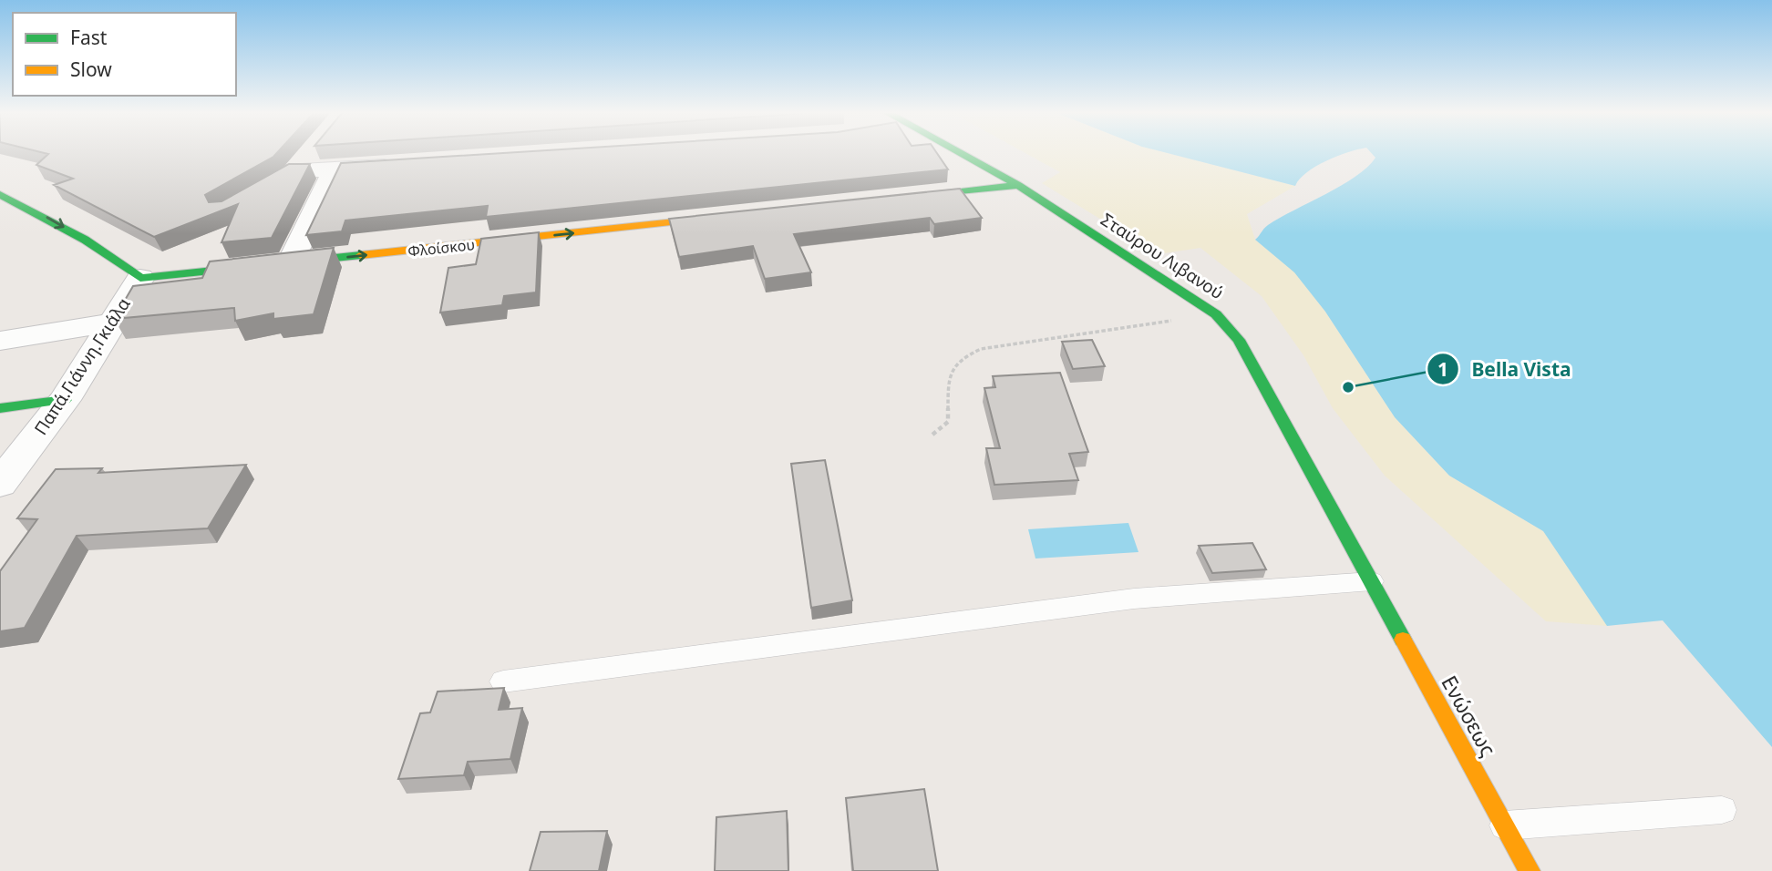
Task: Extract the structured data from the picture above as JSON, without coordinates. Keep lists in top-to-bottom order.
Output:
{
  "streets": {
    "street": [
      "Φλοίσκου",
      "Σταύρου Λιβανού",
      "Παπά.Γιάννη.Γκιάλα",
      "Ενώσεως"
    ]
  },
  "crossings": [
    ["Φλοίσκου", "Παπά.Γιάννη.Γκιάλα"],
    ["Σταύρου Λιβανού", "Ενώσεως"]
  ],
  "one_way": ["Φλοίσκου"],
  "places": ["Bella Vista"],
  "legend": ["Fast", "Slow"]
}
